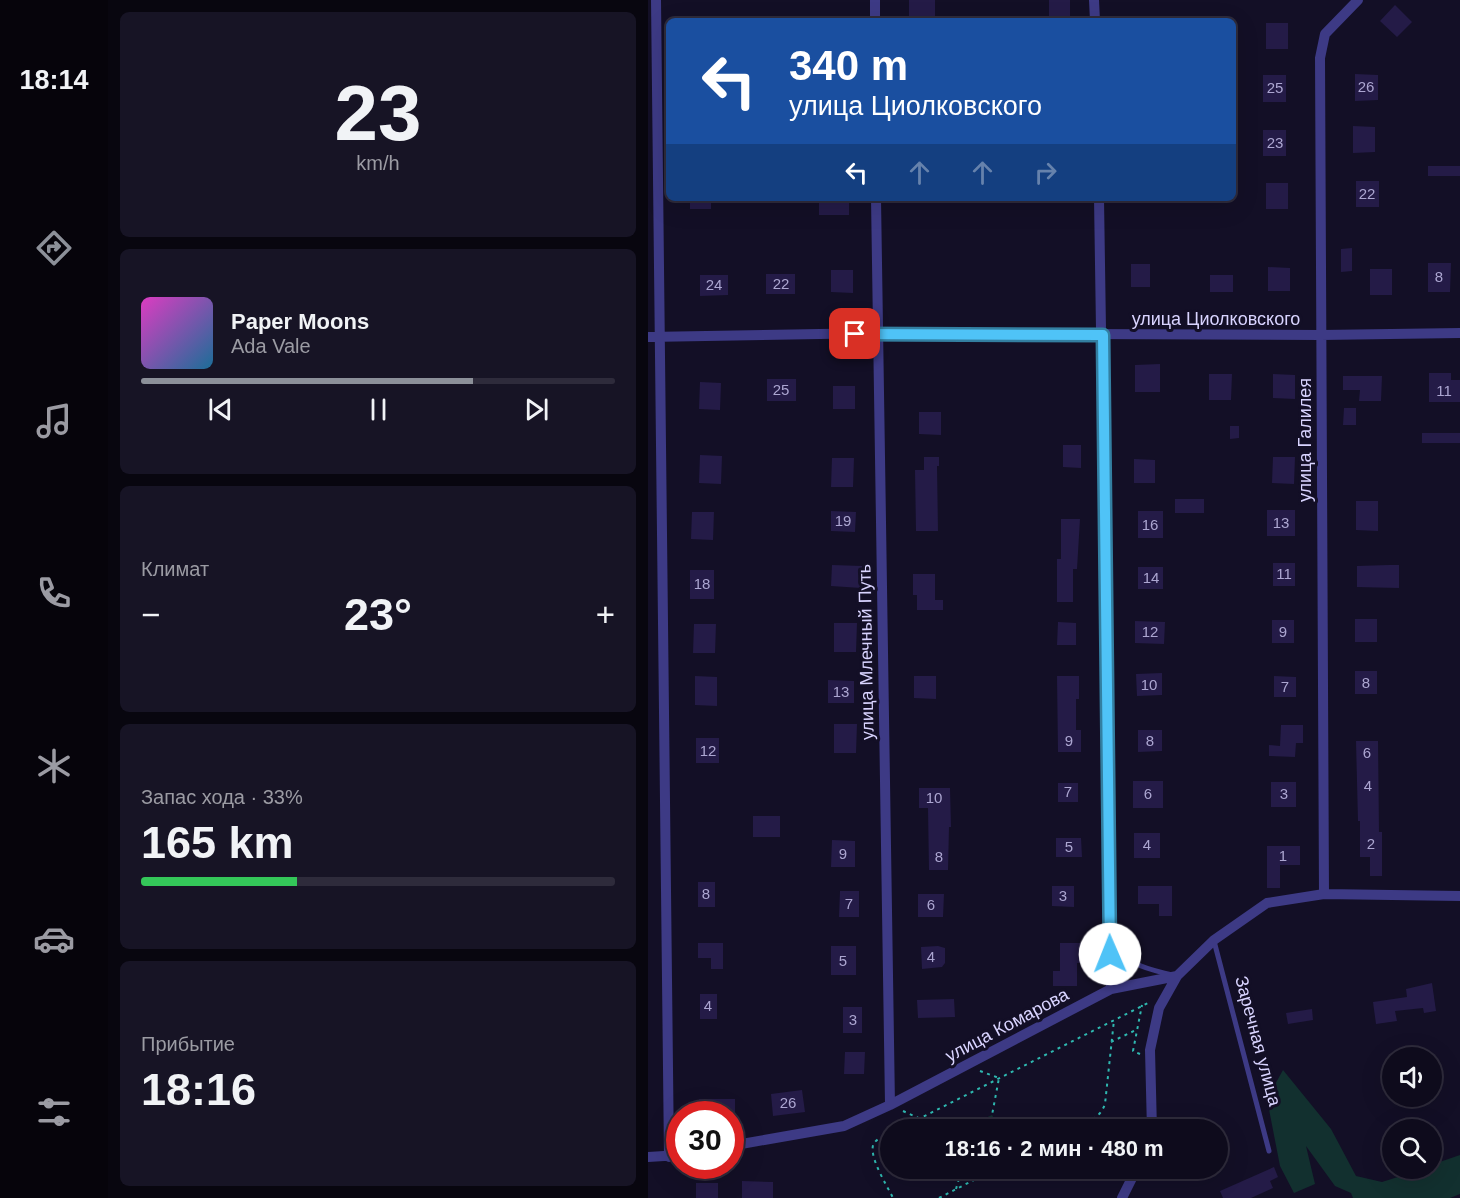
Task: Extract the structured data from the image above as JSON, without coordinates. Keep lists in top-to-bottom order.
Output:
{
  "streets": {
    "street": [
      "улица Циолковского",
      "улица Галилея",
      "улица Млечный Путь",
      "улица Комарова"
    ],
    "lane": ["Заречная улица"]
  },
  "crossings": [
    ["улица Циолковского", "улица Галилея"],
    ["улица Циолковского", "улица Млечный Путь"],
    ["улица Млечный Путь", "улица Комарова"]
  ],
  "house_numbers": [
    "26",
    "25",
    "23",
    "22",
    "8",
    "22",
    "24",
    "25",
    "11",
    "19",
    "13",
    "16",
    "11",
    "14",
    "18",
    "12",
    "9",
    "8",
    "10",
    "7",
    "13",
    "9",
    "8",
    "12",
    "6",
    "4",
    "7",
    "6",
    "3",
    "10",
    "2",
    "4",
    "5",
    "9",
    "1",
    "8",
    "8",
    "3",
    "7",
    "6",
    "4",
    "5",
    "4",
    "3",
    "26"
  ],
  "page": {
    "tabs": "18:14",
    "tile": [
      ["23", "km/h"],
      "Климат",
      ["Запас хода · 33%", "165 km"],
      ["Прибытие", "18:16"]
    ],
    "turn": ["340 m", "улица Циолковского"],
    "song": ["Paper Moons", "Ada Vale"],
    "heat": ["−", "23°", "+"],
    "limit": "30",
    "trip": "18:16 · 2 мин · 480 m"
  }
}
